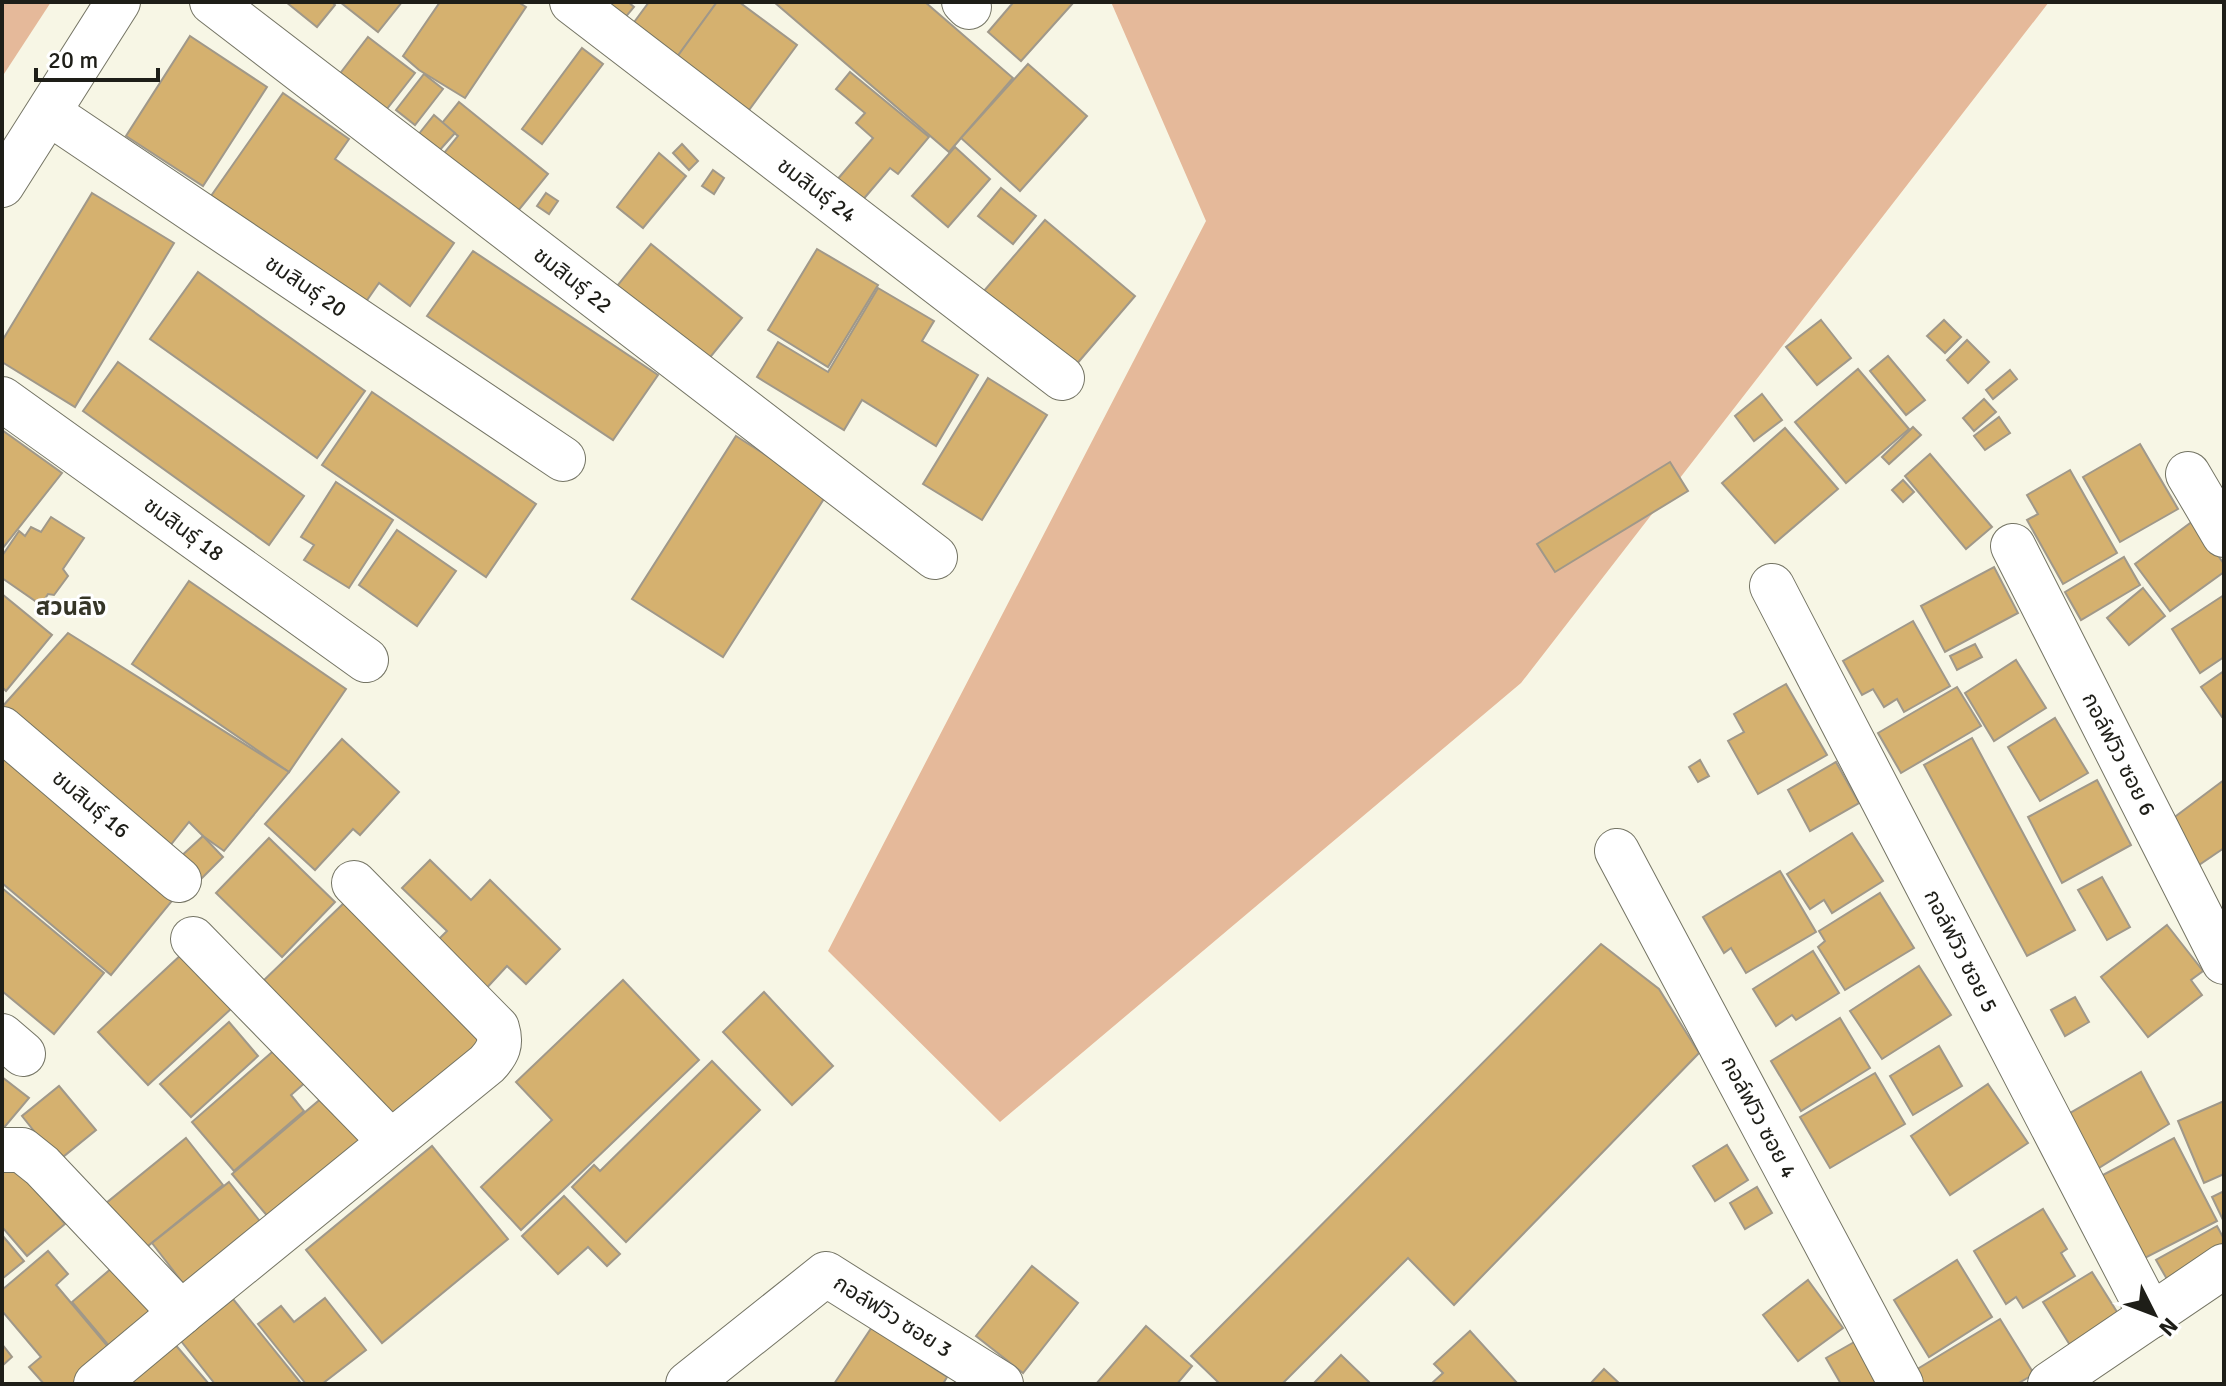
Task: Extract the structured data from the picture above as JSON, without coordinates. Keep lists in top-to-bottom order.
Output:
{
  "streets": {
    "street": [
      "ชมสินธุ์ 24",
      "ชมสินธุ์ 22",
      "ชมสินธุ์ 20",
      "ชมสินธุ์ 18",
      "กอล์ฟวิว ซอย 6",
      "ชมสินธุ์ 16",
      "กอล์ฟวิว ซอย 5",
      "กอล์ฟวิว ซอย 4",
      "กอล์ฟวิว ซอย 3"
    ]
  },
  "districts": ["สวนลิง"],
  "scale_bar": "20 m",
  "north": "bottom right"
}
